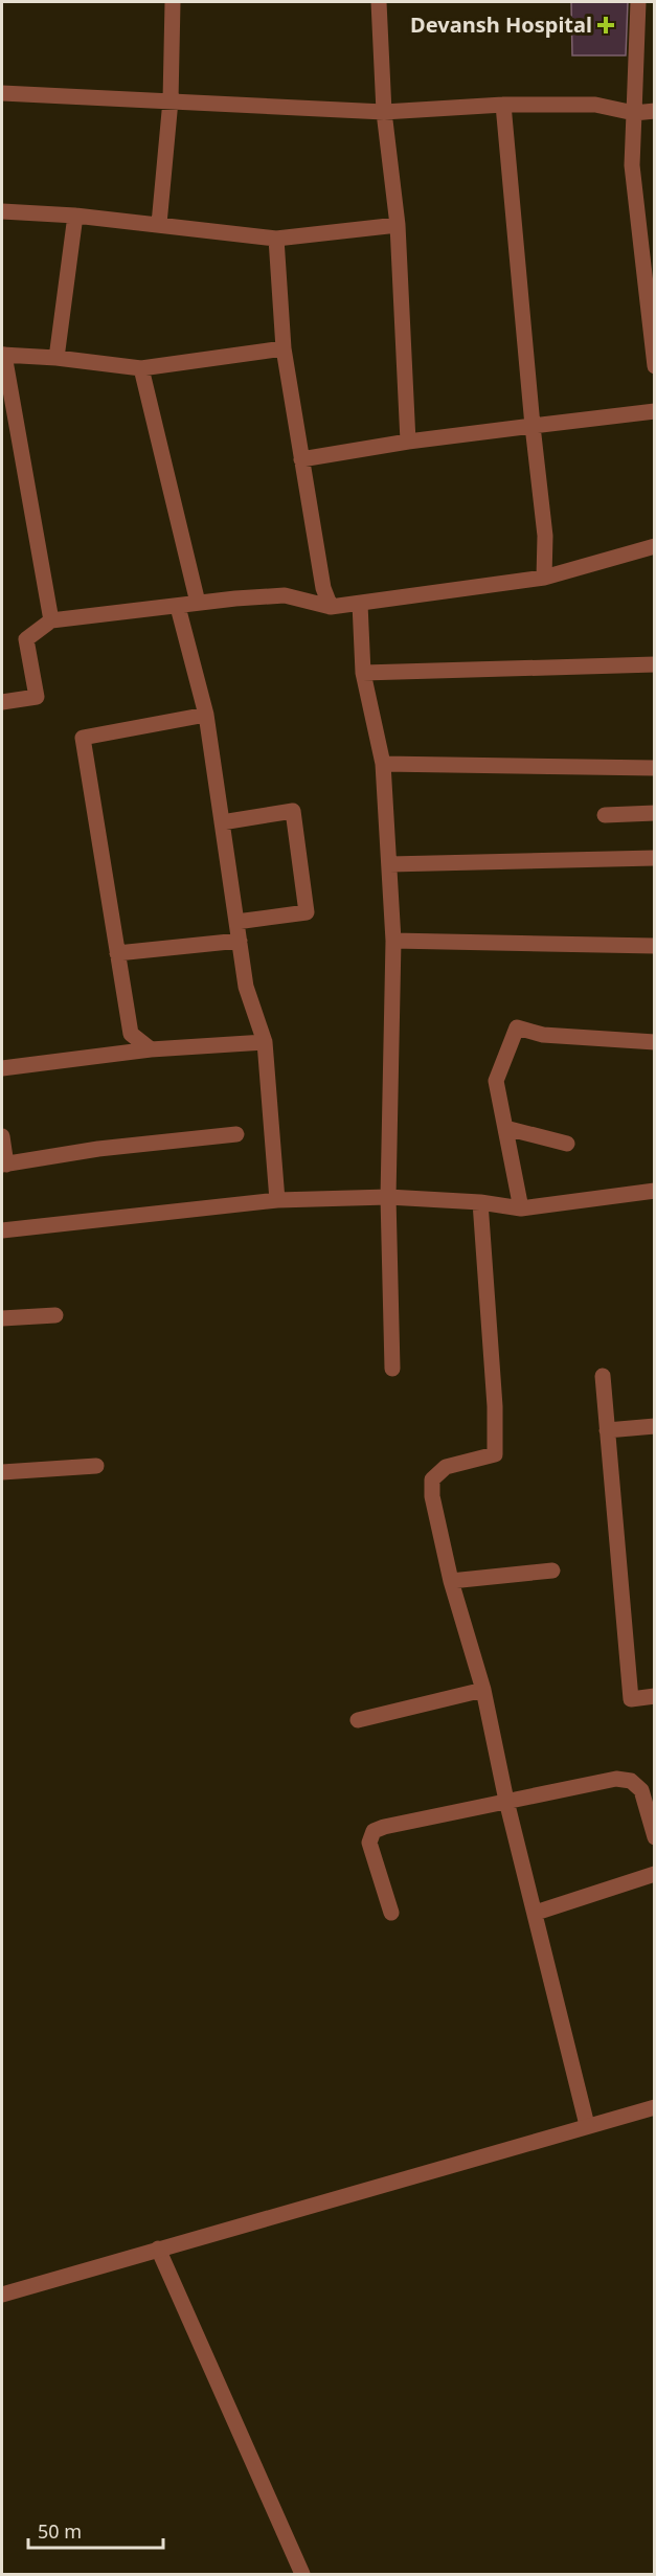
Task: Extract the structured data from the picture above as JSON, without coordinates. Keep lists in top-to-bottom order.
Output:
{
  "places": {
    "health": ["Devansh Hospital"]
  },
  "scale_bar": "50 m"
}
